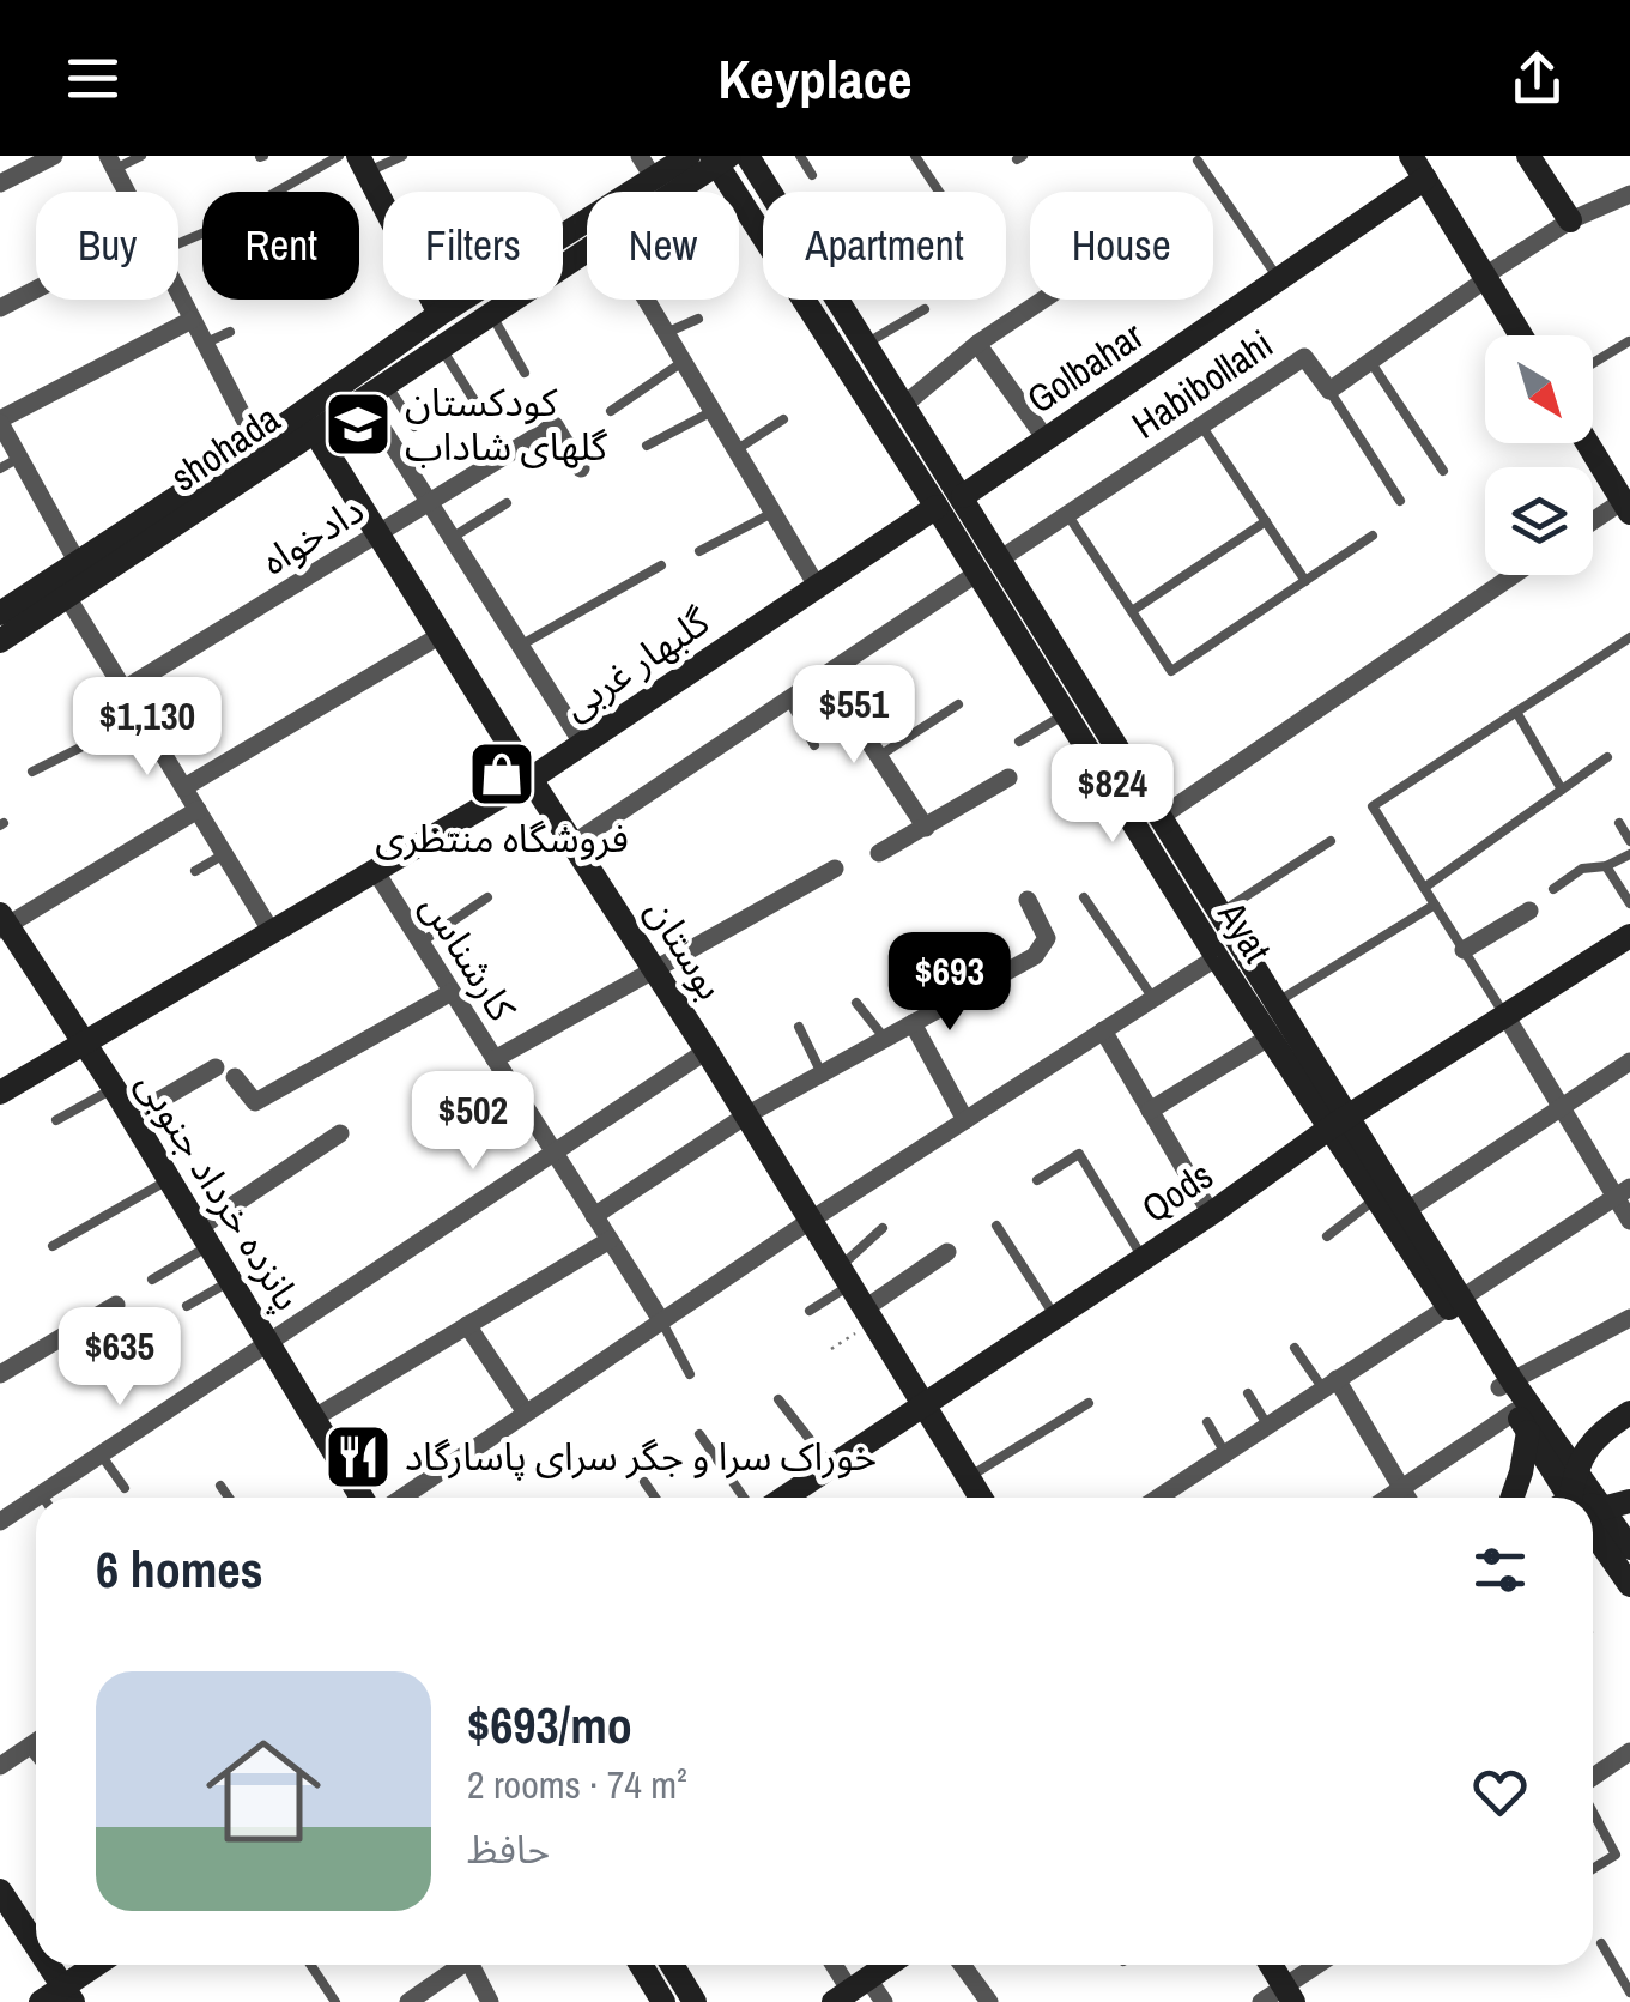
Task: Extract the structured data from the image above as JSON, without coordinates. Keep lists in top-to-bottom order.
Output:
{
  "streets": {
    "street": [
      "Golbahar",
      "Habibollahi",
      "shohada",
      "دادخواه",
      "گلبهار غربی",
      "Ayat",
      "بوستان",
      "کارشناس",
      "پانزده خرداد جنوبی",
      "Qods"
    ]
  },
  "crossings": [
    ["Golbahar", "Ayat"],
    ["Habibollahi", "Ayat"],
    ["shohada", "Ayat"],
    ["shohada", "بوستان"],
    ["دادخواه", "بوستان"],
    ["گلبهار غربی", "Ayat"],
    ["گلبهار غربی", "بوستان"],
    ["گلبهار غربی", "کارشناس"],
    ["گلبهار غربی", "پانزده خرداد جنوبی"],
    ["Ayat", "Qods"],
    ["بوستان", "Qods"]
  ],
  "places": {
    "school or university": ["کودکستان گلهای شاداب"],
    "shop": ["فروشگاه منتظری"],
    "restaurant": ["خوراک سرا و جگر سرای پاسارگاد"]
  },
  "north": "bottom right",
  "page": {
    "header": "Keyplace",
    "chip": [
      "Buy",
      "Rent",
      "Filters",
      "New",
      "Apartment",
      "House"
    ],
    "price": [
      "$551",
      "$1,130",
      "$824",
      "$693",
      "$502",
      "$635"
    ],
    "heading": "6 homes",
    "list": [
      {
        "name": "$693/mo",
        "note": "2 rooms · 74 m² · حافظ"
      }
    ]
  }
}
